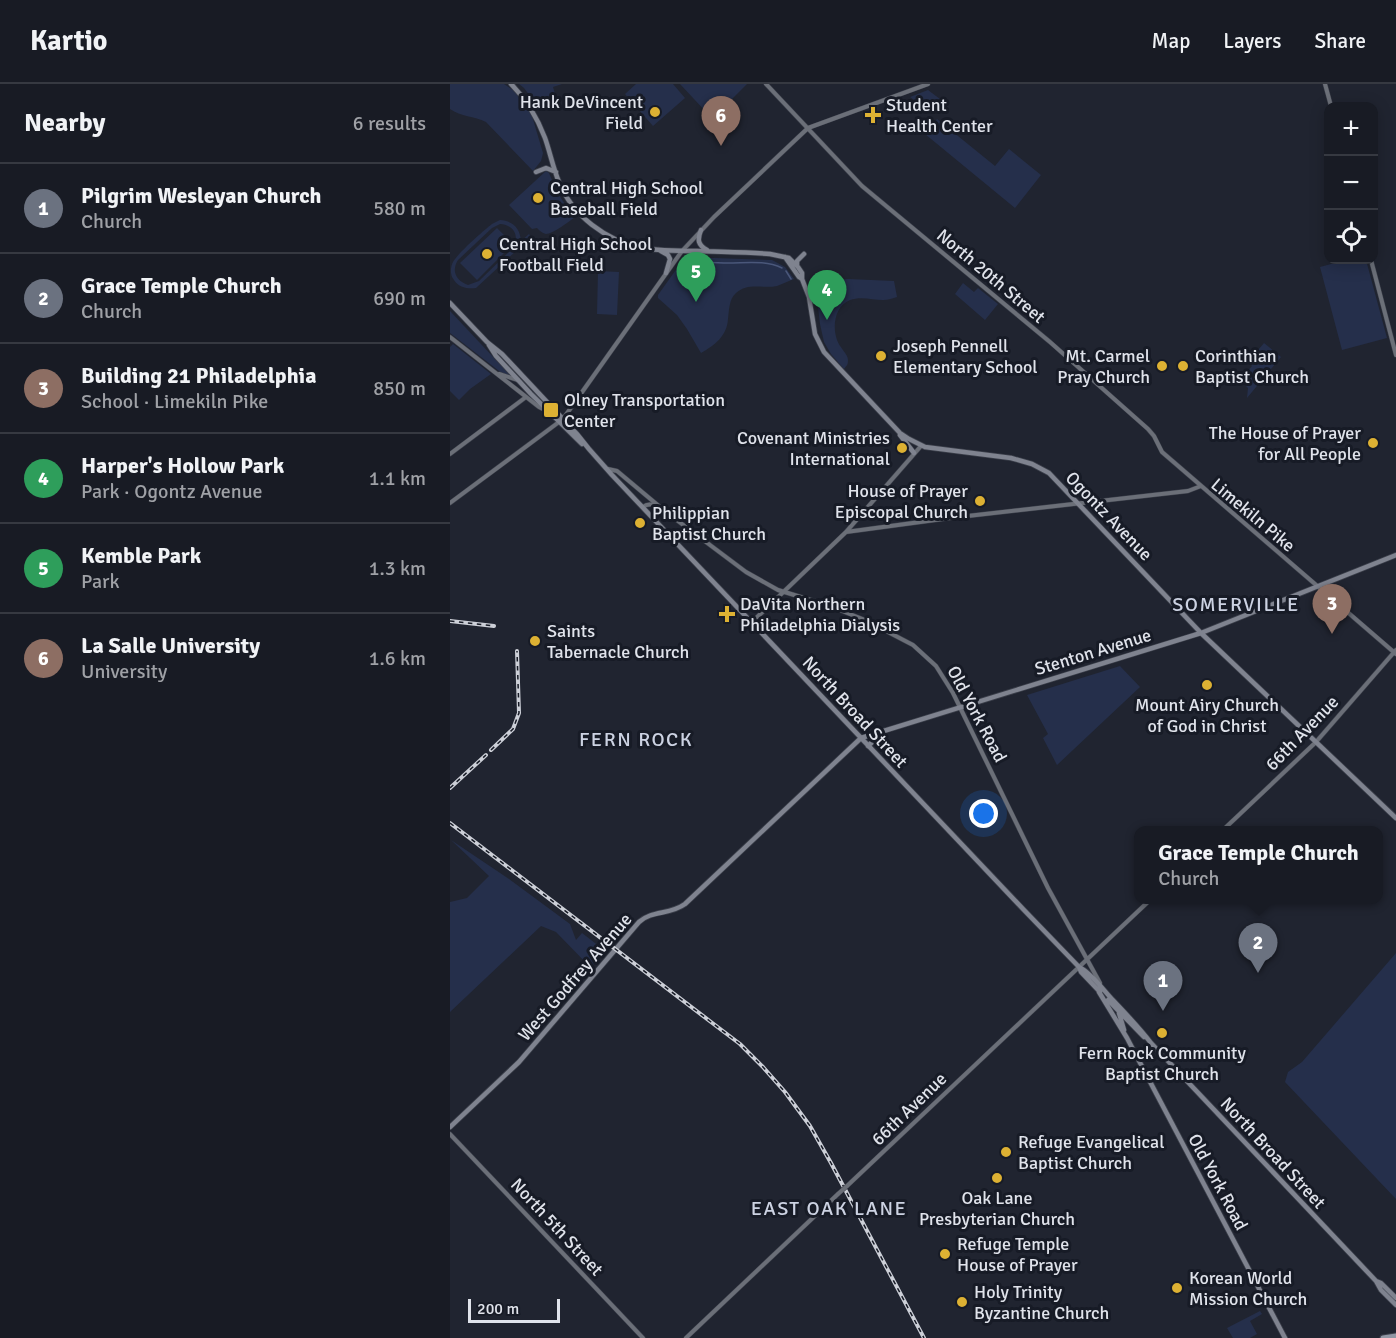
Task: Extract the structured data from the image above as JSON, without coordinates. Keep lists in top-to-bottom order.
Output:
{
  "streets": {
    "main road": [
      "Ogontz Avenue",
      "Stenton Avenue",
      "North Broad Street",
      "Old York Road",
      "West Godfrey Avenue"
    ],
    "street": [
      "North 20th Street",
      "Limekiln Pike",
      "66th Avenue",
      "North 5th Street"
    ]
  },
  "crossings": [
    ["North 20th Street", "Limekiln Pike"],
    ["Limekiln Pike", "Ogontz Avenue"],
    ["Limekiln Pike", "Stenton Avenue"],
    ["Limekiln Pike", "66th Avenue"],
    ["Ogontz Avenue", "Stenton Avenue"],
    ["Ogontz Avenue", "66th Avenue"],
    ["Stenton Avenue", "North Broad Street"],
    ["Stenton Avenue", "Old York Road"],
    ["Stenton Avenue", "West Godfrey Avenue"],
    ["North Broad Street", "Old York Road"],
    ["North Broad Street", "66th Avenue"],
    ["North Broad Street", "West Godfrey Avenue"],
    ["Old York Road", "66th Avenue"]
  ],
  "districts": ["SOMERVILLE", "FERN ROCK", "EAST OAK LANE"],
  "places": {
    "other": [
      "Hank DeVincent Field",
      "Central High School Baseball Field",
      "Central High School Football Field",
      "Joseph Pennell Elementary School",
      "Mt. Carmel Pray Church",
      "Corinthian Baptist Church",
      "The House of Prayer for All People",
      "Covenant Ministries International",
      "House of Prayer Episcopal Church",
      "Philippian Baptist Church",
      "Saints Tabernacle Church",
      "Mount Airy Church of God in Christ",
      "Fern Rock Community Baptist Church",
      "Refuge Evangelical Baptist Church",
      "Oak Lane Presbyterian Church",
      "Refuge Temple House of Prayer",
      "Korean World Mission Church",
      "Holy Trinity Byzantine Church"
    ],
    "health": ["Student Health Center", "DaVita Northern Philadelphia Dialysis"],
    "transit": ["Olney Transportation Center"]
  },
  "scale_bar": "200 m",
  "page": {
    "header": "Kartio",
    "nav": ["Map", "Layers", "Share"],
    "heading": ["Nearby", "6 results"],
    "pins": [
      "6",
      "5",
      "4",
      "3",
      "2",
      "1"
    ],
    "map_buttons": ["+", "−"],
    "list": [
      {
        "mark": "1",
        "name": "Pilgrim Wesleyan Church",
        "note": "Church",
        "value": "580 m"
      },
      {
        "mark": "2",
        "name": "Grace Temple Church",
        "note": "Church",
        "value": "690 m"
      },
      {
        "mark": "3",
        "name": "Building 21 Philadelphia",
        "note": "School · Limekiln Pike",
        "value": "850 m"
      },
      {
        "mark": "4",
        "name": "Harper's Hollow Park",
        "note": "Park · Ogontz Avenue",
        "value": "1.1 km"
      },
      {
        "mark": "5",
        "name": "Kemble Park",
        "note": "Park",
        "value": "1.3 km"
      },
      {
        "mark": "6",
        "name": "La Salle University",
        "note": "University",
        "value": "1.6 km"
      }
    ],
    "popup": ["Grace Temple Church", "Church"],
    "scale": "200 m"
  }
}
